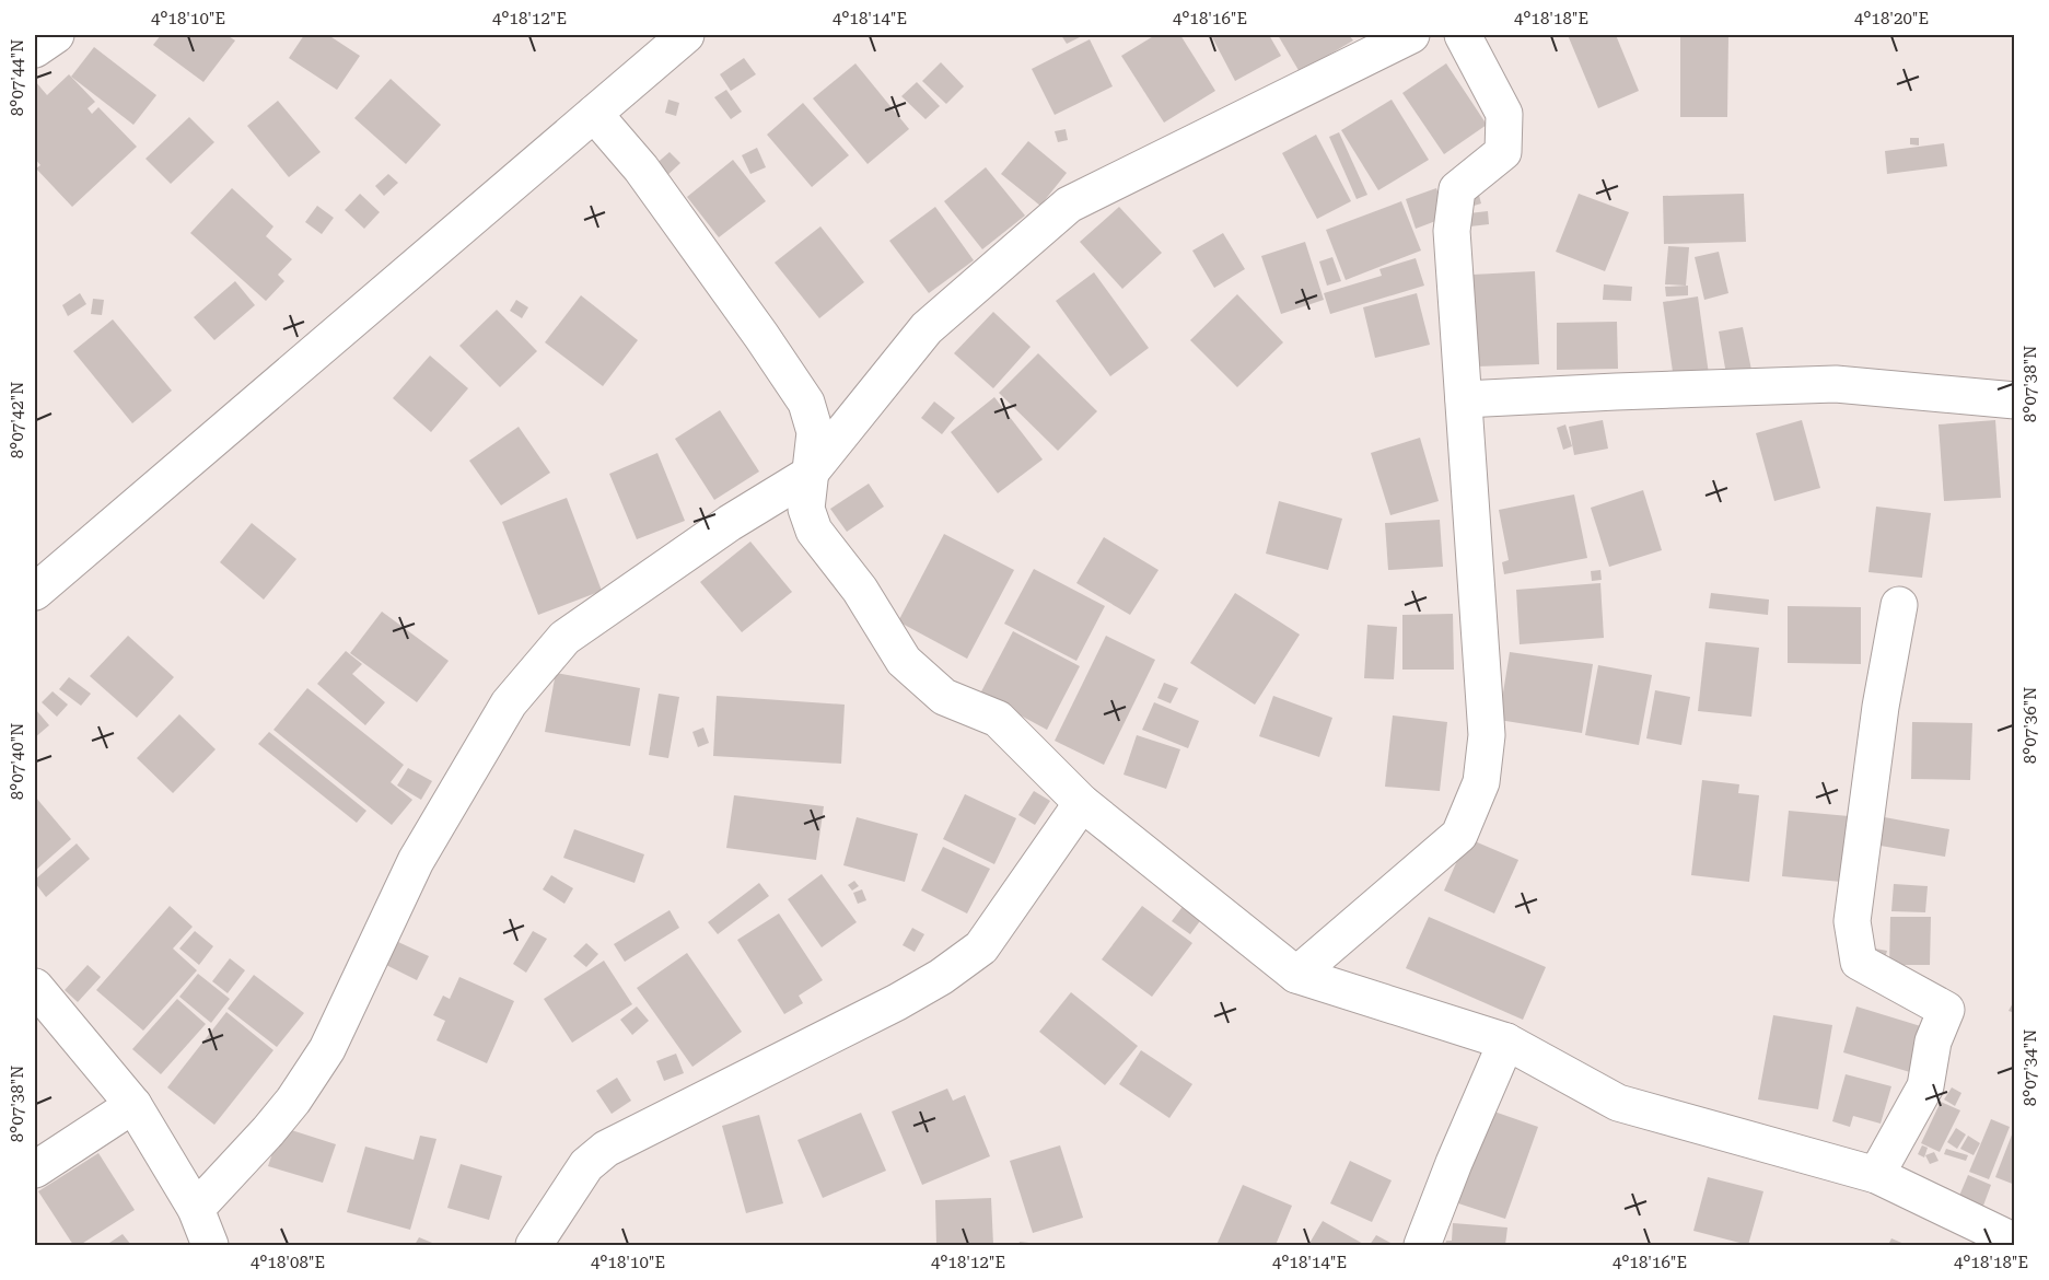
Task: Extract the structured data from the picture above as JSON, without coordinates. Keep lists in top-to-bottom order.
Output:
{
  "coordinates": [
    "4°18'10\"E",
    "4°18'12\"E",
    "4°18'14\"E",
    "4°18'16\"E",
    "4°18'18\"E",
    "4°18'20\"E",
    "8°07'44\"N",
    "8°07'38\"N",
    "8°07'42\"N",
    "8°07'36\"N",
    "8°07'40\"N",
    "8°07'34\"N",
    "4°18'08\"E"
  ]
}
